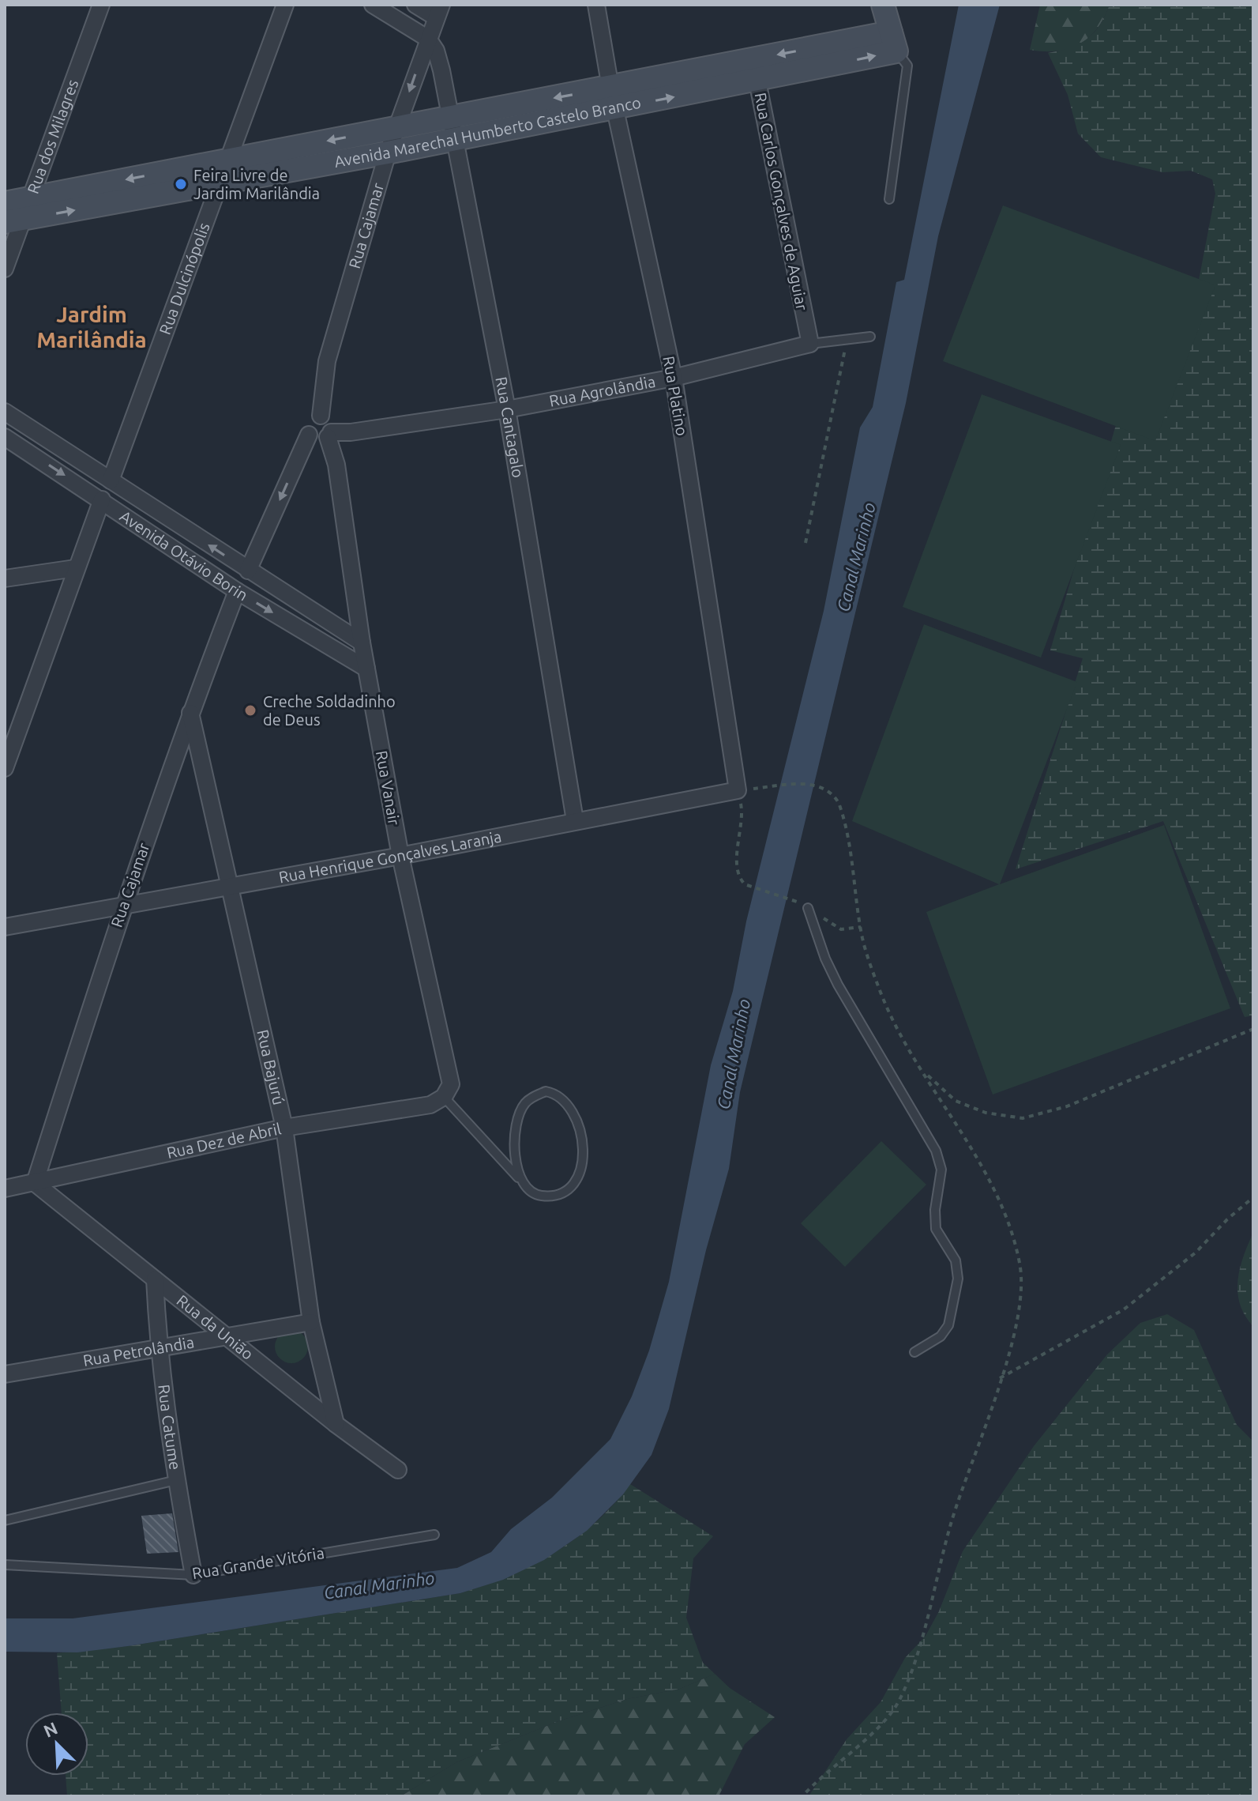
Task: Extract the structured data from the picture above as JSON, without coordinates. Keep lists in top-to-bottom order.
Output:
{
  "streets": {
    "street": [
      "Avenida Marechal Humberto Castelo Branco",
      "Rua dos Milagres",
      "Rua Carlos Gonçalves de Aguiar",
      "Rua Cajamar",
      "Rua Dulcinópolis",
      "Rua Agrolândia",
      "Rua Platino",
      "Rua Cantagalo",
      "Avenida Otávio Borin",
      "Rua Vanair",
      "Rua Henrique Gonçalves Laranja",
      "Rua Bajurú",
      "Rua Dez de Abril",
      "Rua da União",
      "Rua Petrolândia",
      "Rua Catume"
    ],
    "lane": ["Rua Grande Vitória"]
  },
  "crossings": [
    ["Avenida Marechal Humberto Castelo Branco", "Rua dos Milagres"],
    ["Avenida Marechal Humberto Castelo Branco", "Rua Carlos Gonçalves de Aguiar"],
    ["Avenida Marechal Humberto Castelo Branco", "Rua Cajamar"],
    ["Avenida Marechal Humberto Castelo Branco", "Rua Dulcinópolis"],
    ["Avenida Marechal Humberto Castelo Branco", "Rua Platino"],
    ["Avenida Marechal Humberto Castelo Branco", "Rua Cantagalo"],
    ["Rua Carlos Gonçalves de Aguiar", "Rua Agrolândia"],
    ["Rua Cajamar", "Rua Agrolândia"],
    ["Rua Cajamar", "Rua Cantagalo"],
    ["Rua Cajamar", "Avenida Otávio Borin"],
    ["Rua Cajamar", "Rua Vanair"],
    ["Rua Cajamar", "Rua Henrique Gonçalves Laranja"],
    ["Rua Cajamar", "Rua Bajurú"],
    ["Rua Cajamar", "Rua Dez de Abril"],
    ["Rua Cajamar", "Rua da União"],
    ["Rua Dulcinópolis", "Avenida Otávio Borin"],
    ["Rua Agrolândia", "Rua Platino"],
    ["Rua Agrolândia", "Rua Cantagalo"],
    ["Rua Agrolândia", "Rua Vanair"],
    ["Rua Platino", "Rua Henrique Gonçalves Laranja"],
    ["Rua Cantagalo", "Rua Henrique Gonçalves Laranja"],
    ["Avenida Otávio Borin", "Rua Vanair"],
    ["Rua Vanair", "Rua Henrique Gonçalves Laranja"],
    ["Rua Vanair", "Rua Dez de Abril"],
    ["Rua Henrique Gonçalves Laranja", "Rua Bajurú"],
    ["Rua Bajurú", "Rua Dez de Abril"],
    ["Rua Bajurú", "Rua da União"],
    ["Rua Bajurú", "Rua Petrolândia"],
    ["Rua Dez de Abril", "Rua da União"],
    ["Rua da União", "Rua Petrolândia"],
    ["Rua da União", "Rua Catume"],
    ["Rua Petrolândia", "Rua Catume"],
    ["Rua Catume", "Rua Grande Vitória"]
  ],
  "districts": ["Jardim Marilândia"],
  "water": ["Canal Marinho"],
  "places": ["Feira Livre de Jardim Marilândia", "Creche Soldadinho de Deus"],
  "north": "top left"
}
